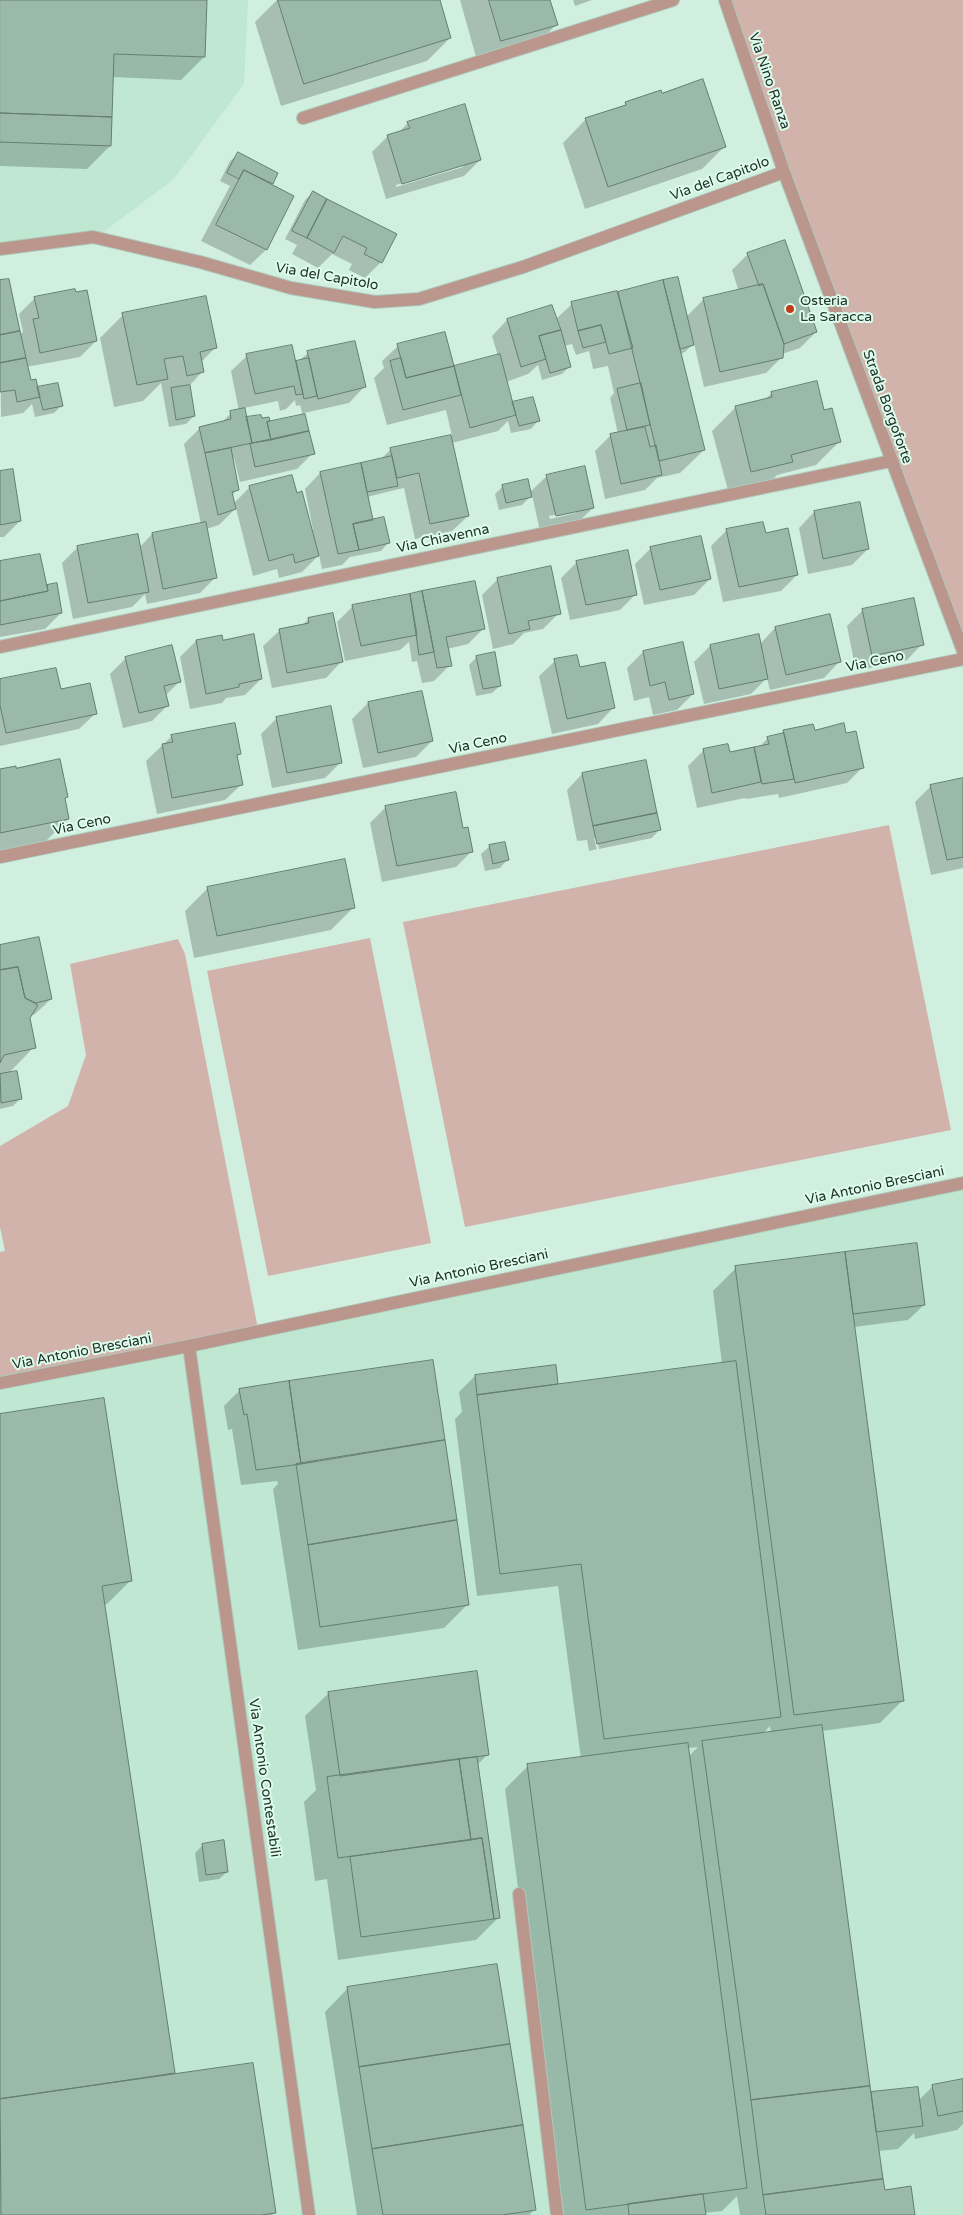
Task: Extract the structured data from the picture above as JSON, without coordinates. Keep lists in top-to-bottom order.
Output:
{
  "streets": {
    "street": [
      "Via Nino Ranza",
      "Via del Capitolo",
      "Strada Borgoforte",
      "Via Chiavenna",
      "Via Ceno",
      "Via Antonio Bresciani",
      "Via Antonio Contestabili"
    ]
  },
  "crossings": [
    ["Via Nino Ranza", "Via del Capitolo"],
    ["Via Nino Ranza", "Strada Borgoforte"],
    ["Via del Capitolo", "Strada Borgoforte"],
    ["Strada Borgoforte", "Via Chiavenna"],
    ["Via Antonio Bresciani", "Via Antonio Contestabili"]
  ],
  "places": ["Osteria La Saracca"]
}
